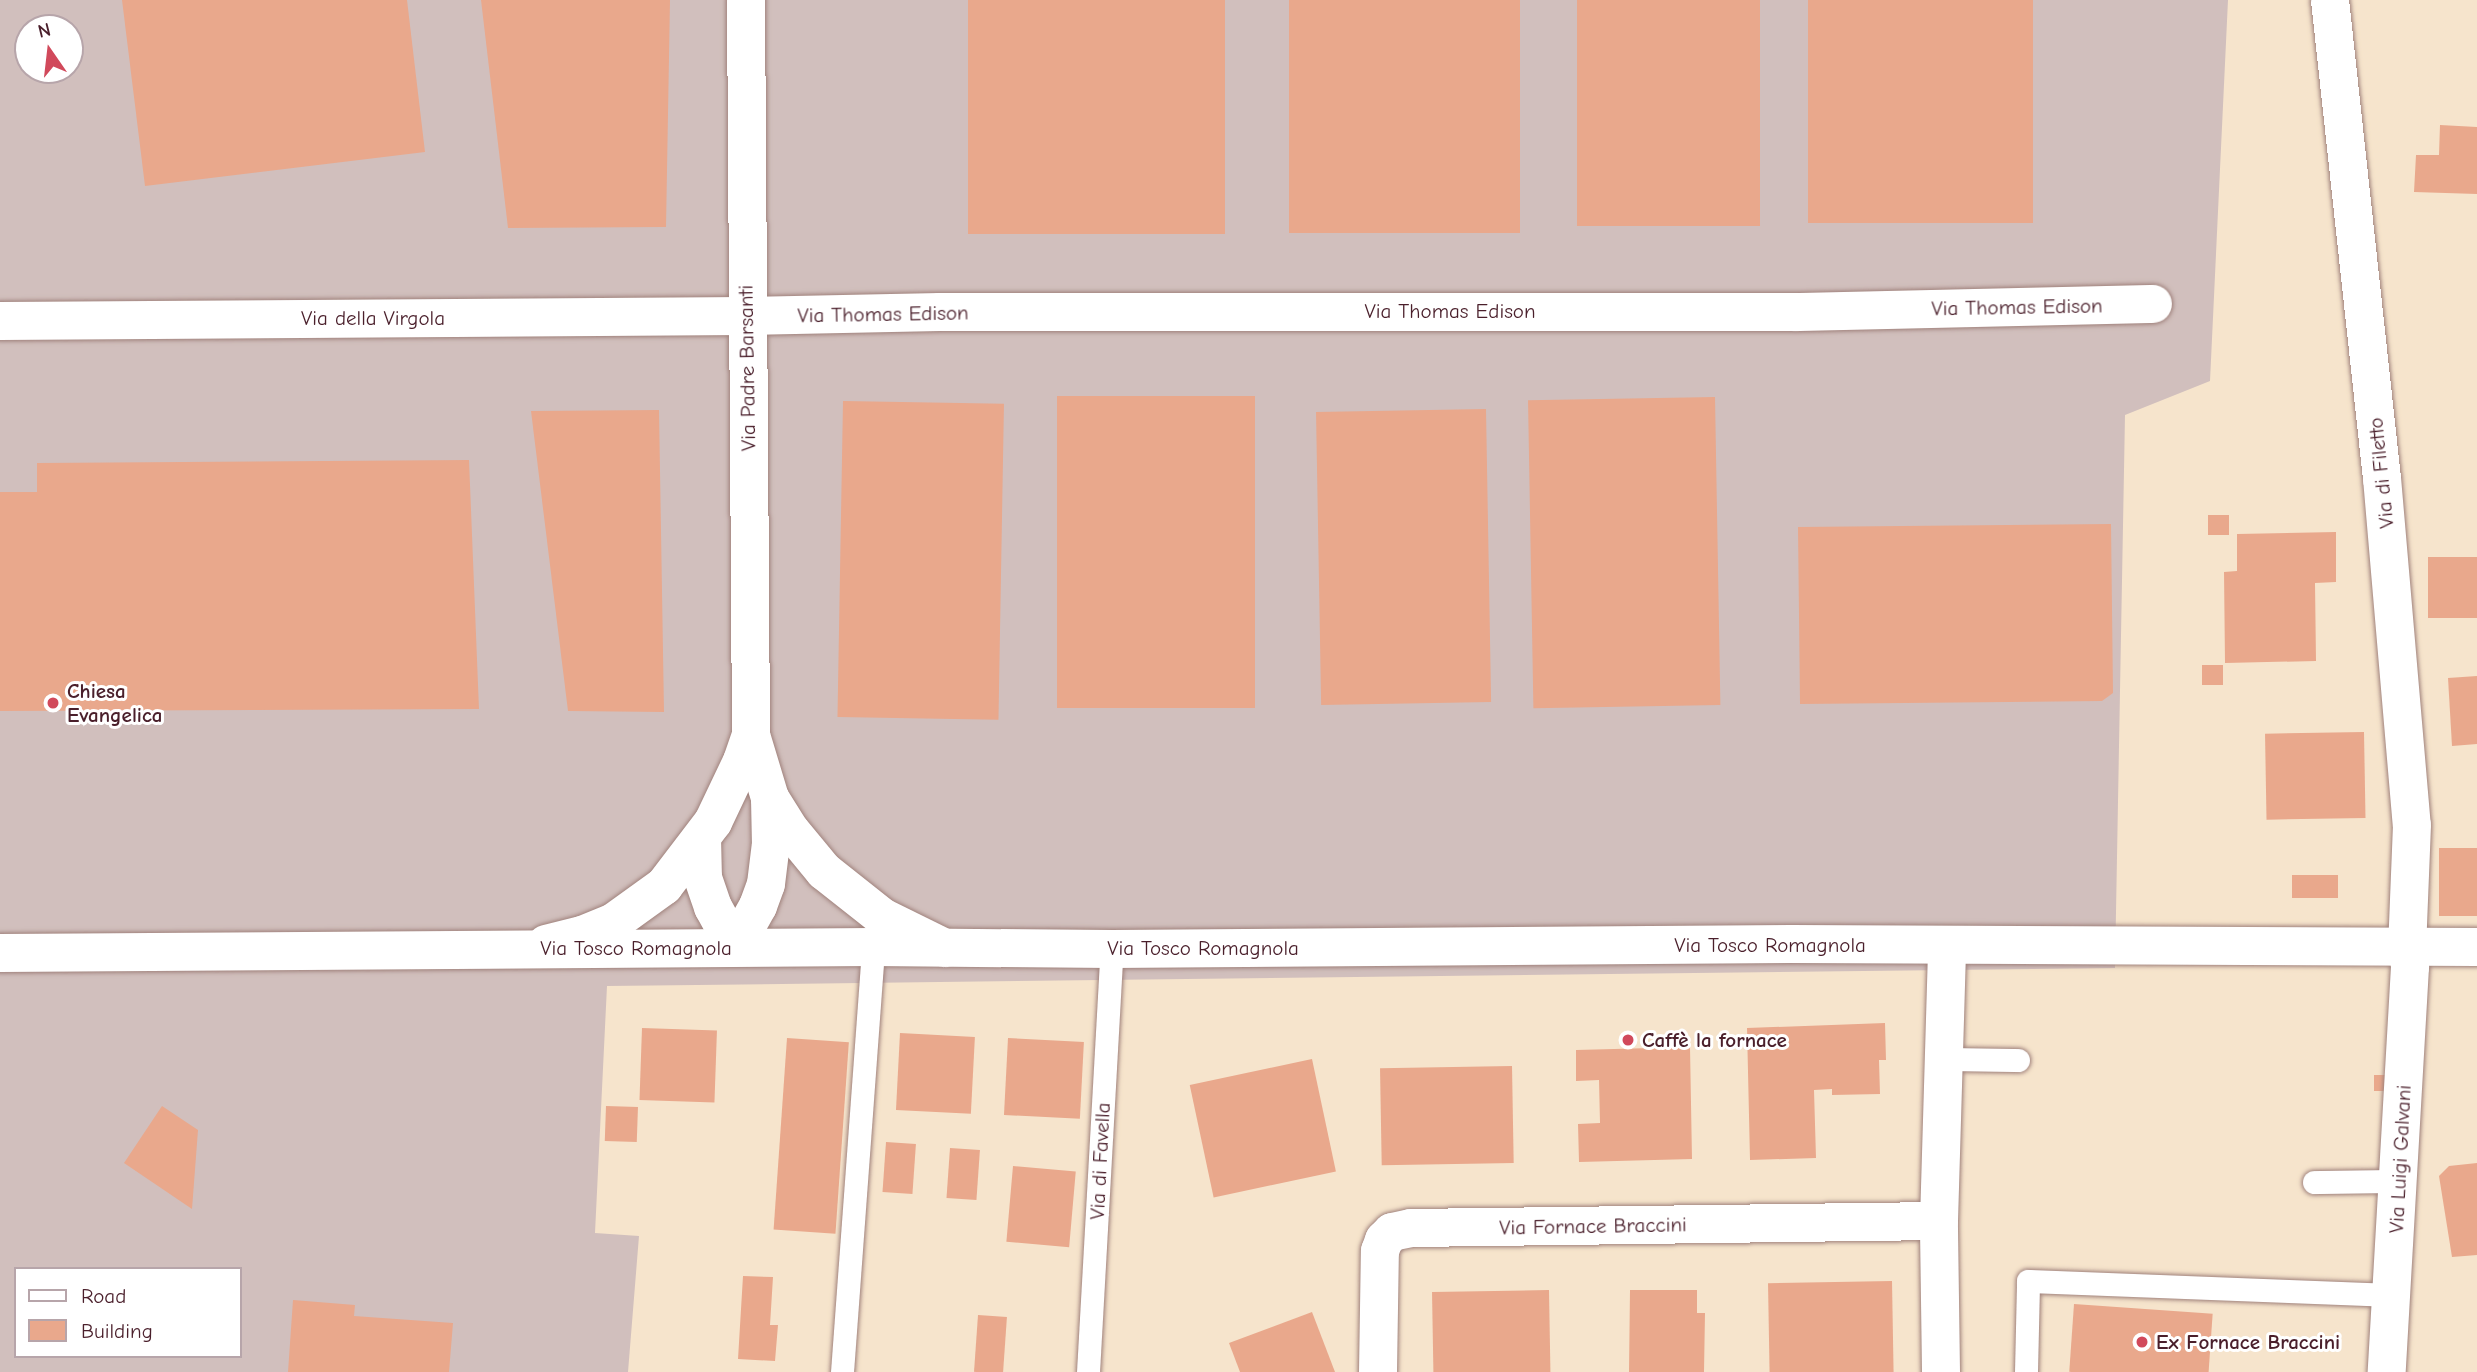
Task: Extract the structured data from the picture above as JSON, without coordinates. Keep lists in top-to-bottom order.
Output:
{
  "streets": {
    "street": [
      "Via Thomas Edison",
      "Via della Virgola",
      "Via Padre Barsanti",
      "Via di Filetto",
      "Via Tosco Romagnola",
      "Via Luigi Galvani",
      "Via Fornace Braccini"
    ],
    "lane": ["Via di Favella"]
  },
  "crossings": [
    ["Via Thomas Edison", "Via della Virgola"],
    ["Via Thomas Edison", "Via Padre Barsanti"],
    ["Via della Virgola", "Via Padre Barsanti"],
    ["Via Padre Barsanti", "Via Tosco Romagnola"],
    ["Via di Filetto", "Via Tosco Romagnola"],
    ["Via di Filetto", "Via Luigi Galvani"],
    ["Via Tosco Romagnola", "Via Luigi Galvani"],
    ["Via Tosco Romagnola", "Via di Favella"]
  ],
  "places": ["Chiesa Evangelica", "Caffè la fornace", "Ex Fornace Braccini"],
  "legend": ["Road", "Building"],
  "north": "top"
}
